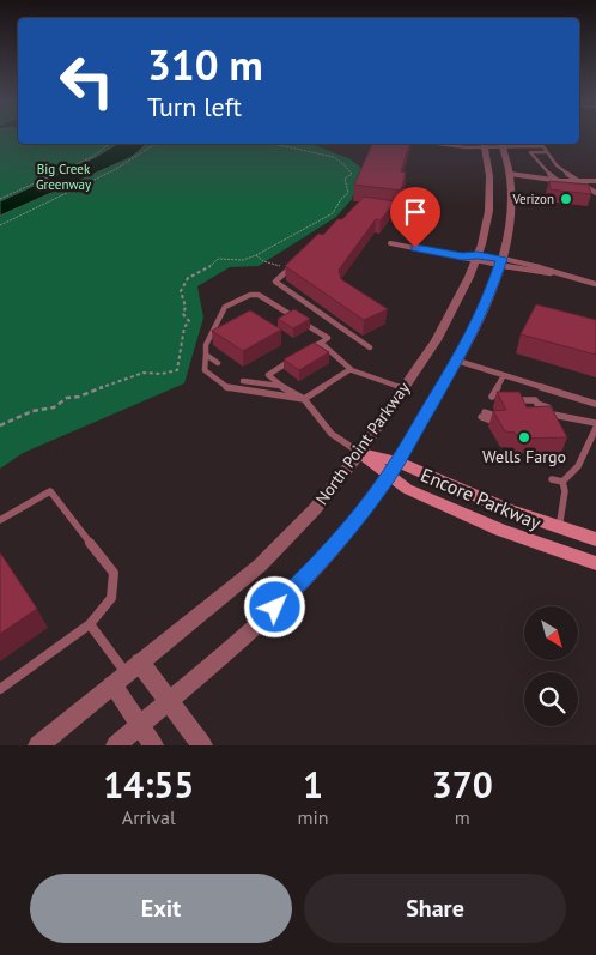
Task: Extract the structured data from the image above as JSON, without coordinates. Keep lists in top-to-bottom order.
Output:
{
  "streets": {
    "main road": ["Encore Parkway"],
    "street": ["North Point Parkway"]
  },
  "crossings": [
    ["North Point Parkway", "Encore Parkway"]
  ],
  "parks": ["Big Creek Greenway"],
  "places": ["Verizon", "Wells Fargo"],
  "north": "bottom right",
  "page": {
    "turn": ["310 m", "Turn left"],
    "eta": [
      "14:55",
      "Arrival",
      "1",
      "min",
      "370",
      "m"
    ],
    "buttons": ["Exit", "Share"]
  }
}
